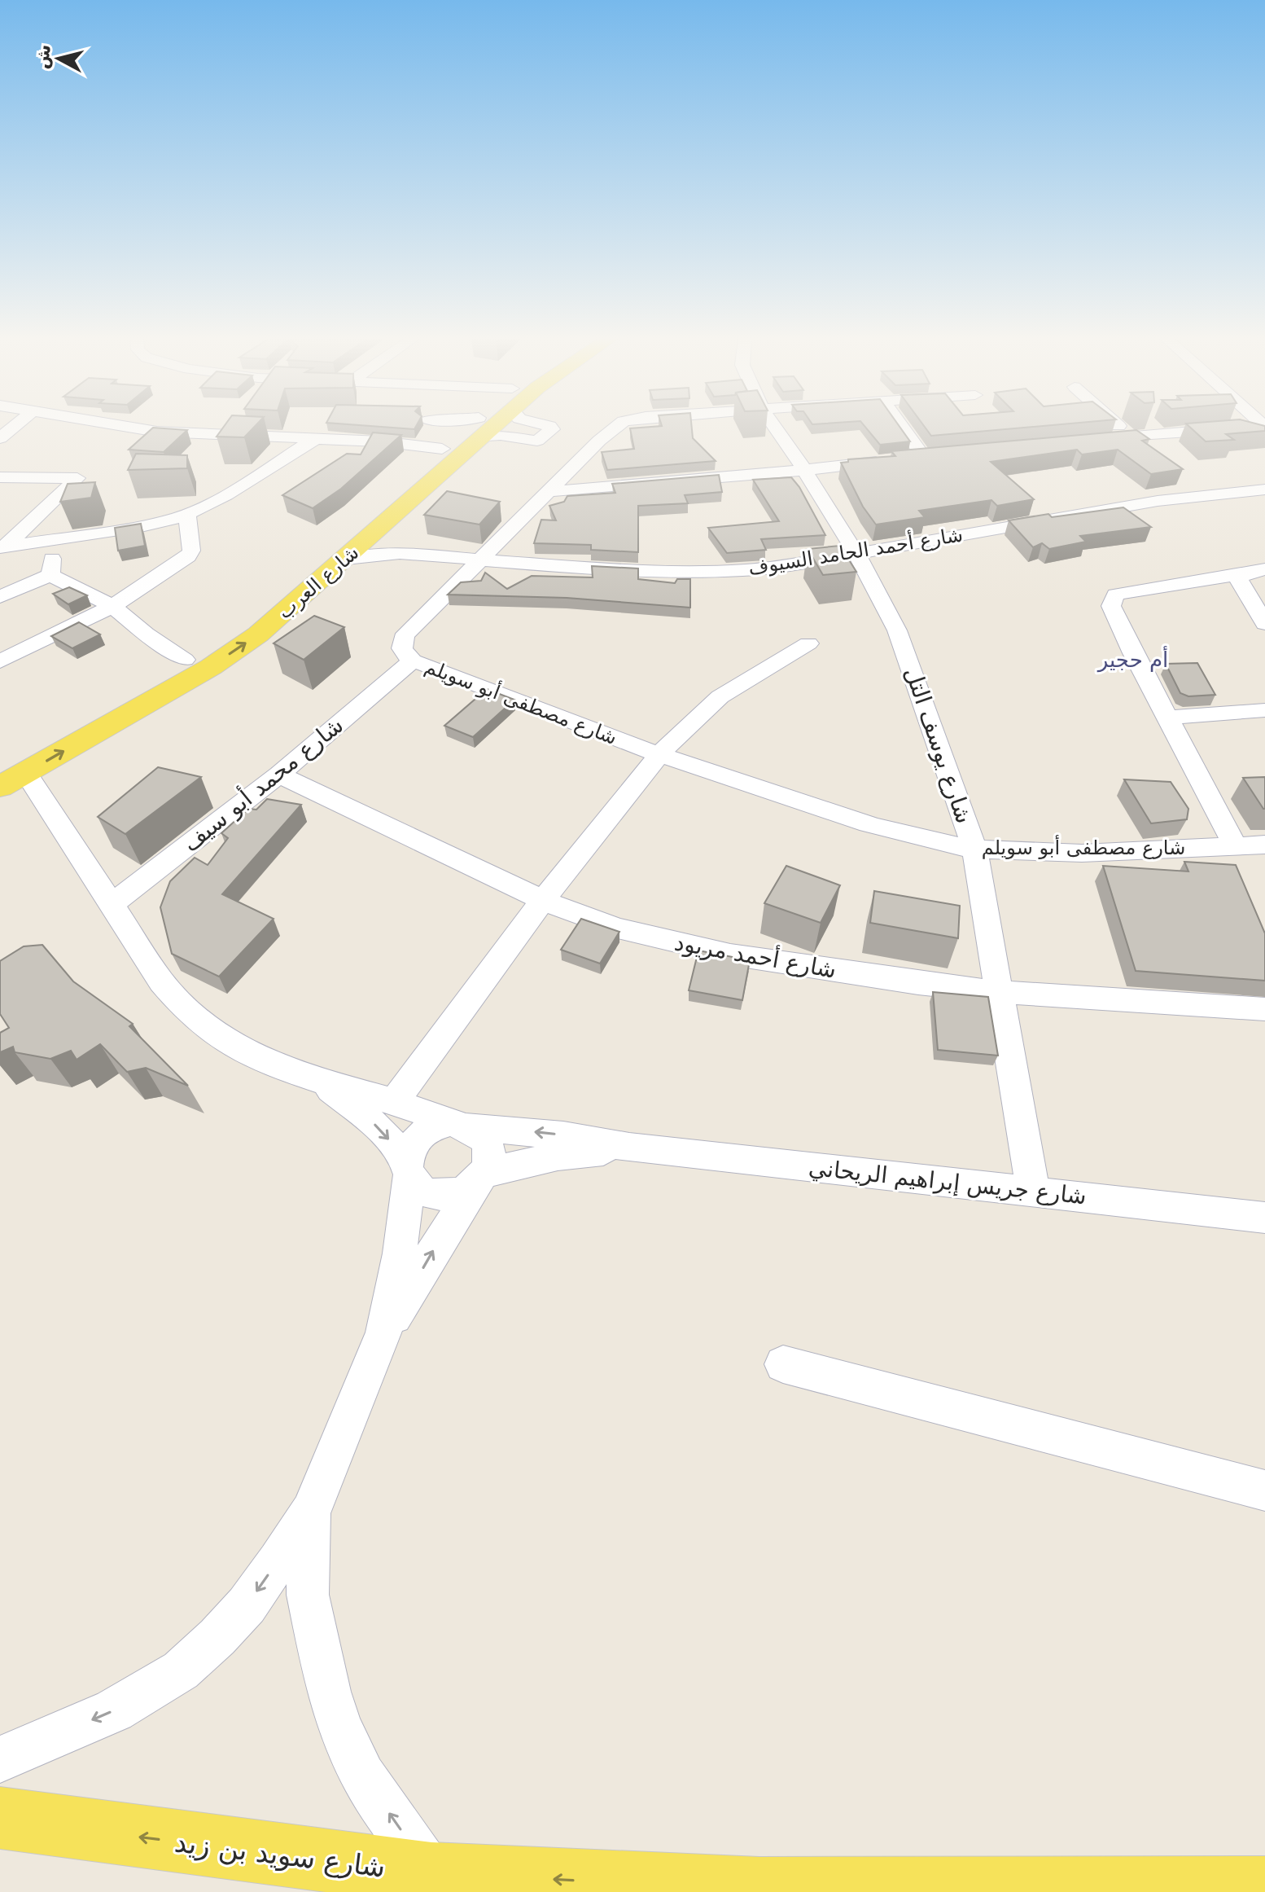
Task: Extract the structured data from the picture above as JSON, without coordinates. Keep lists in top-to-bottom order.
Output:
{
  "streets": {
    "main road": ["شارع العرب", "شارع سويد بن زيد"],
    "street": [
      "شارع أحمد الحامد السيوف",
      "شارع مصطفى أبو سويلم",
      "شارع يوسف التل",
      "شارع محمد أبو سيف",
      "شارع أحمد مريود",
      "شارع جريس إبراهيم الريحاني"
    ]
  },
  "crossings": [
    ["شارع أحمد الحامد السيوف", "شارع العرب"],
    ["شارع أحمد الحامد السيوف", "شارع مصطفى أبو سويلم"],
    ["شارع أحمد الحامد السيوف", "شارع يوسف التل"],
    ["شارع العرب", "شارع جريس إبراهيم الريحاني"],
    ["شارع مصطفى أبو سويلم", "شارع يوسف التل"],
    ["شارع مصطفى أبو سويلم", "شارع محمد أبو سيف"],
    ["شارع يوسف التل", "شارع أحمد مريود"],
    ["شارع يوسف التل", "شارع جريس إبراهيم الريحاني"],
    ["شارع محمد أبو سيف", "شارع أحمد مريود"],
    ["شارع محمد أبو سيف", "شارع جريس إبراهيم الريحاني"]
  ],
  "one_way": ["شارع سويد بن زيد"],
  "districts": ["أم حجير"],
  "north": "left"
}
